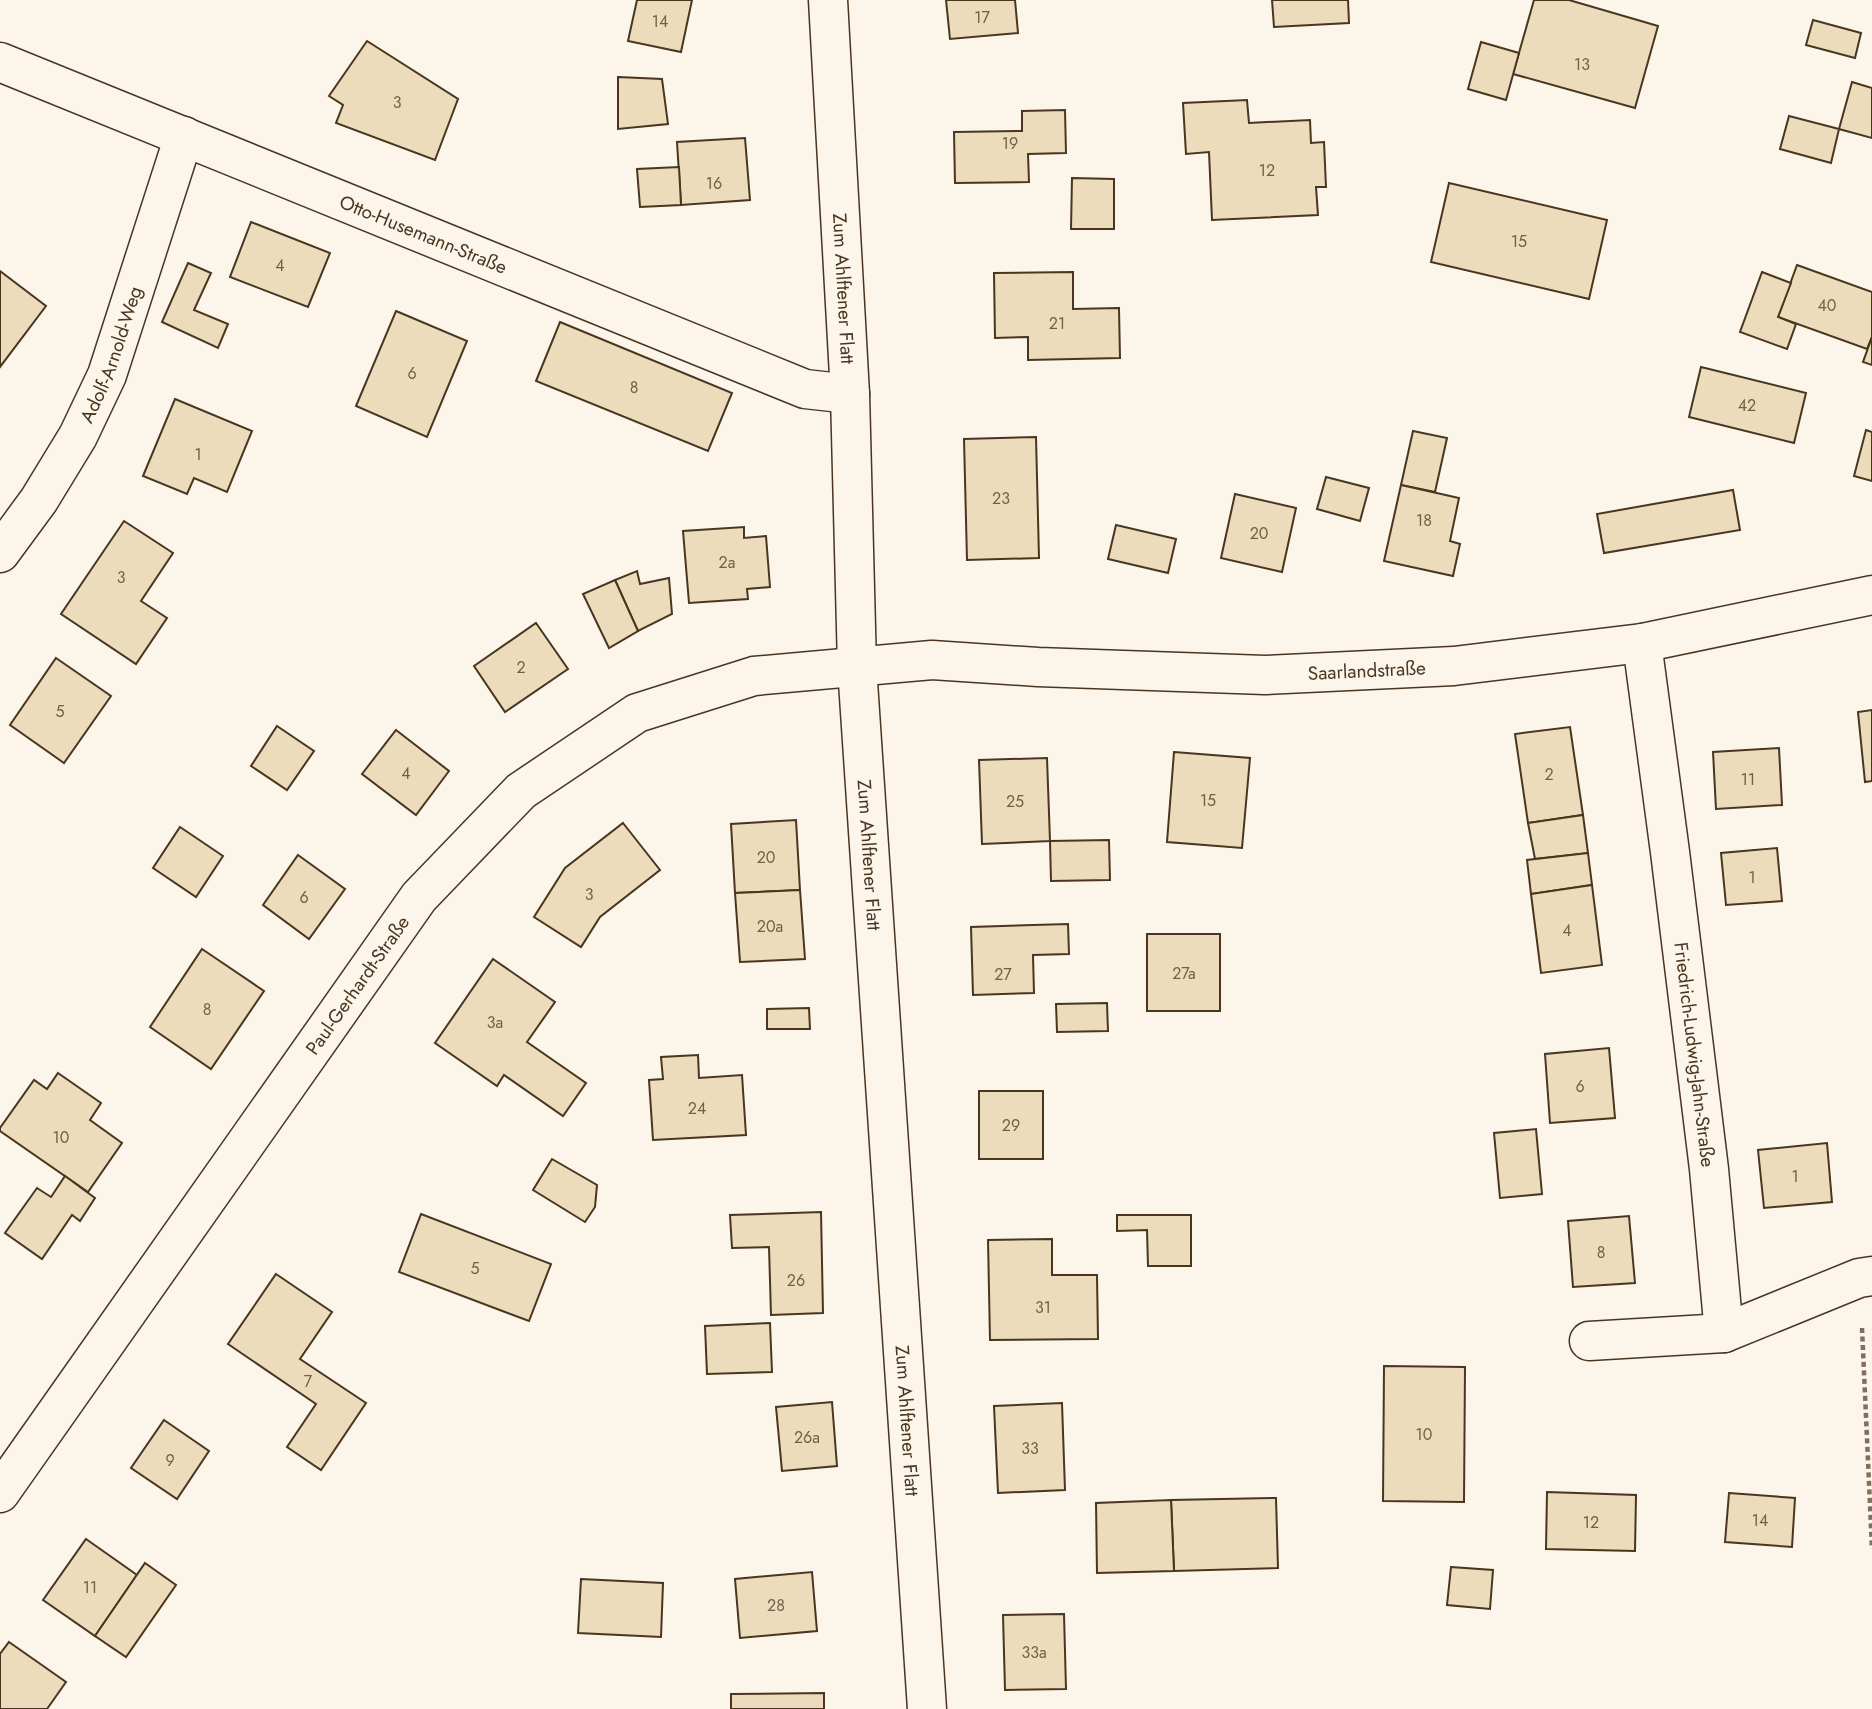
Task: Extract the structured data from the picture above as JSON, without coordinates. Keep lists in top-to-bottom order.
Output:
{
  "streets": {
    "street": [
      "Otto-Husemann-Straße",
      "Zum Ahlftener Flatt",
      "Adolf-Arnold-Weg",
      "Saarlandstraße",
      "Paul-Gerhardt-Straße",
      "Friedrich-Ludwig-Jahn-Straße"
    ]
  },
  "crossings": [
    ["Otto-Husemann-Straße", "Zum Ahlftener Flatt"],
    ["Otto-Husemann-Straße", "Adolf-Arnold-Weg"],
    ["Zum Ahlftener Flatt", "Saarlandstraße"],
    ["Zum Ahlftener Flatt", "Paul-Gerhardt-Straße"],
    ["Saarlandstraße", "Paul-Gerhardt-Straße"],
    ["Saarlandstraße", "Friedrich-Ludwig-Jahn-Straße"]
  ],
  "house_numbers": [
    "17",
    "14",
    "13",
    "3",
    "19",
    "12",
    "16",
    "15",
    "4",
    "40",
    "21",
    "6",
    "8",
    "42",
    "1",
    "23",
    "18",
    "20",
    "2a",
    "3",
    "2",
    "5",
    "4",
    "2",
    "11",
    "15",
    "25",
    "20",
    "1",
    "3",
    "6",
    "20a",
    "4",
    "27a",
    "27",
    "8",
    "3a",
    "6",
    "24",
    "29",
    "10",
    "1",
    "8",
    "5",
    "26",
    "31",
    "7",
    "10",
    "26a",
    "33",
    "9",
    "14",
    "12",
    "11",
    "28",
    "33a"
  ]
}
